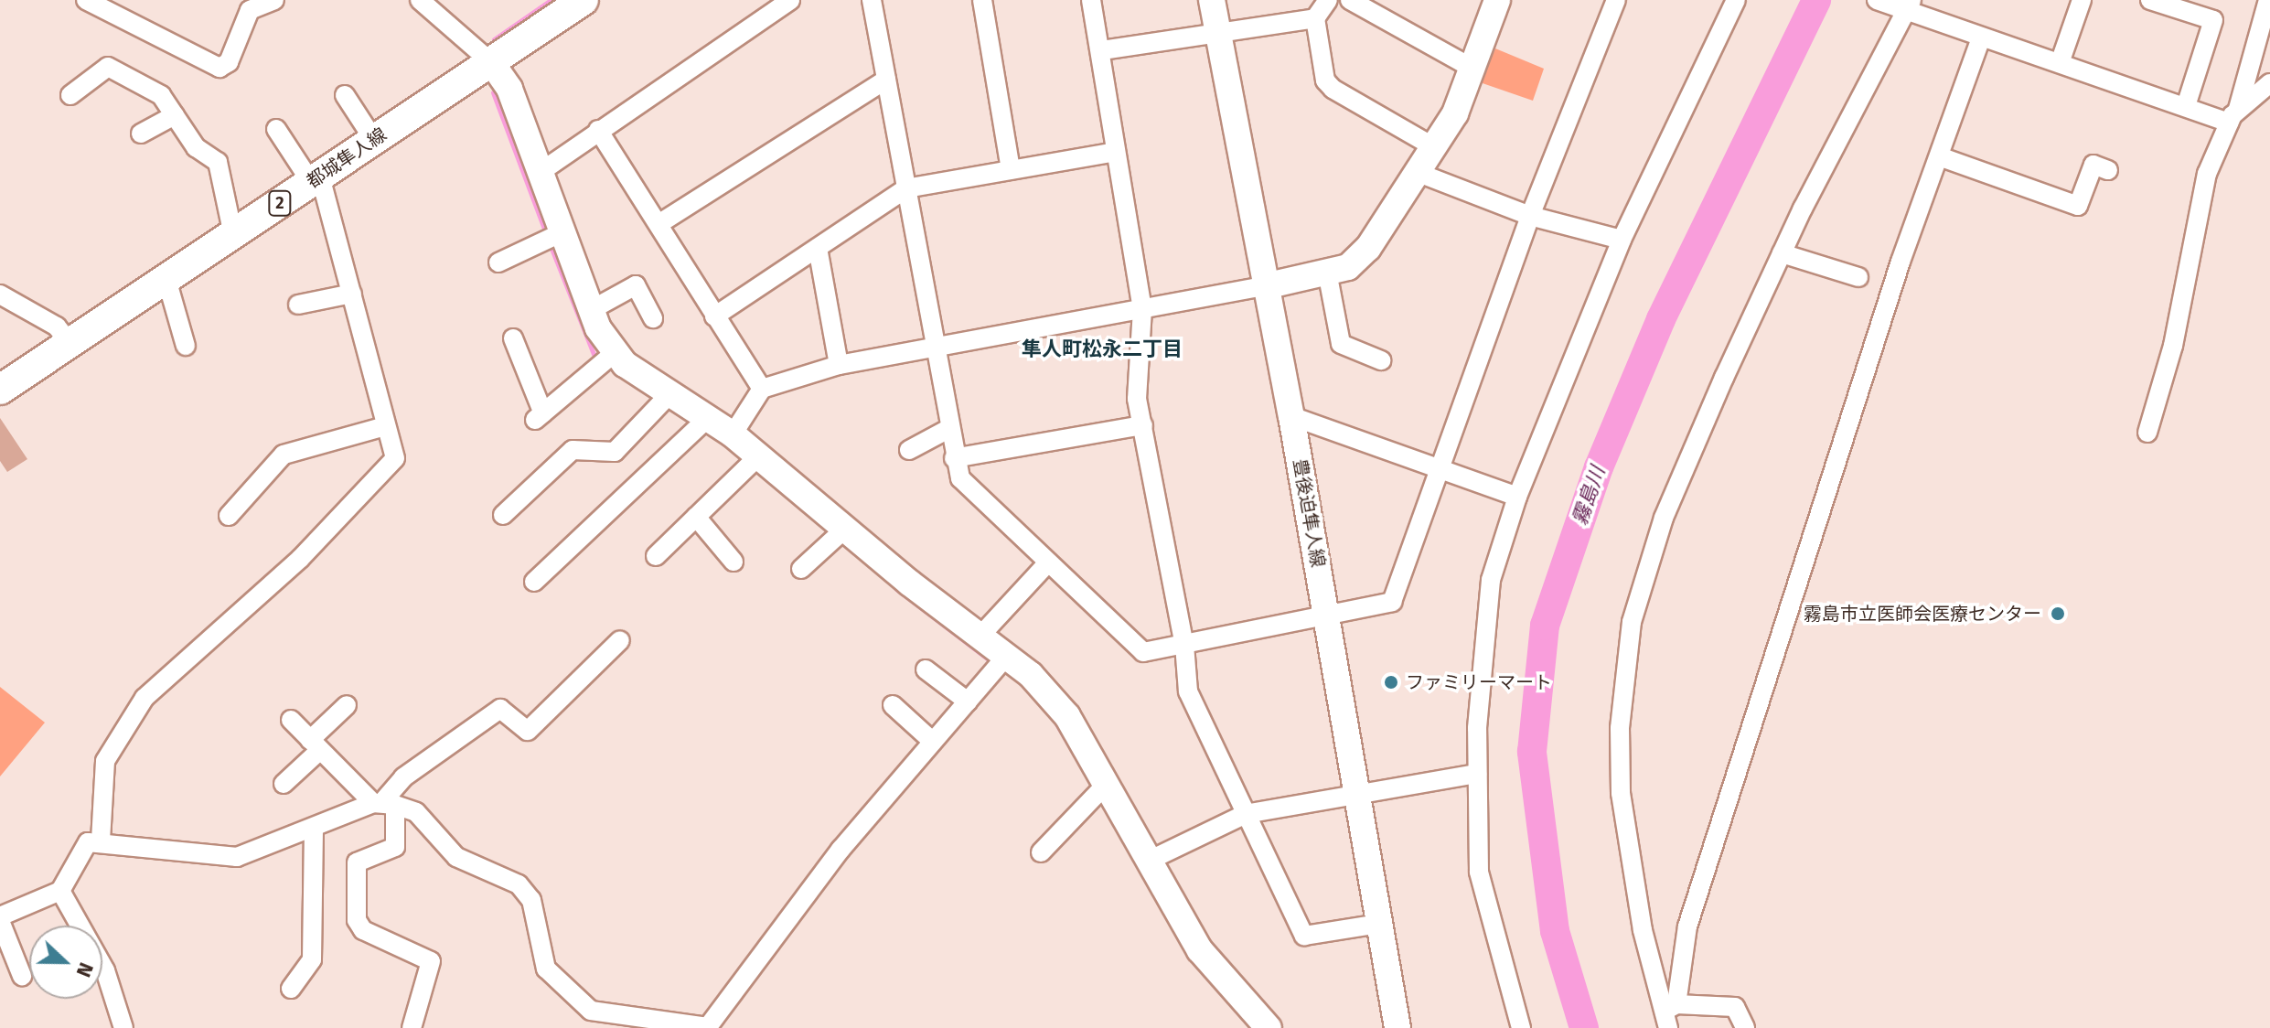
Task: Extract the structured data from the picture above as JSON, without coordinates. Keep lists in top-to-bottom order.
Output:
{
  "streets": {
    "main road": ["都城隼人線", "2"],
    "street": ["豊後迫隼人線"]
  },
  "districts": ["隼人町松永二丁目"],
  "water": ["霧島川"],
  "places": ["霧島市立医師会医療センター", "ファミリーマート"],
  "north": "right"
}
